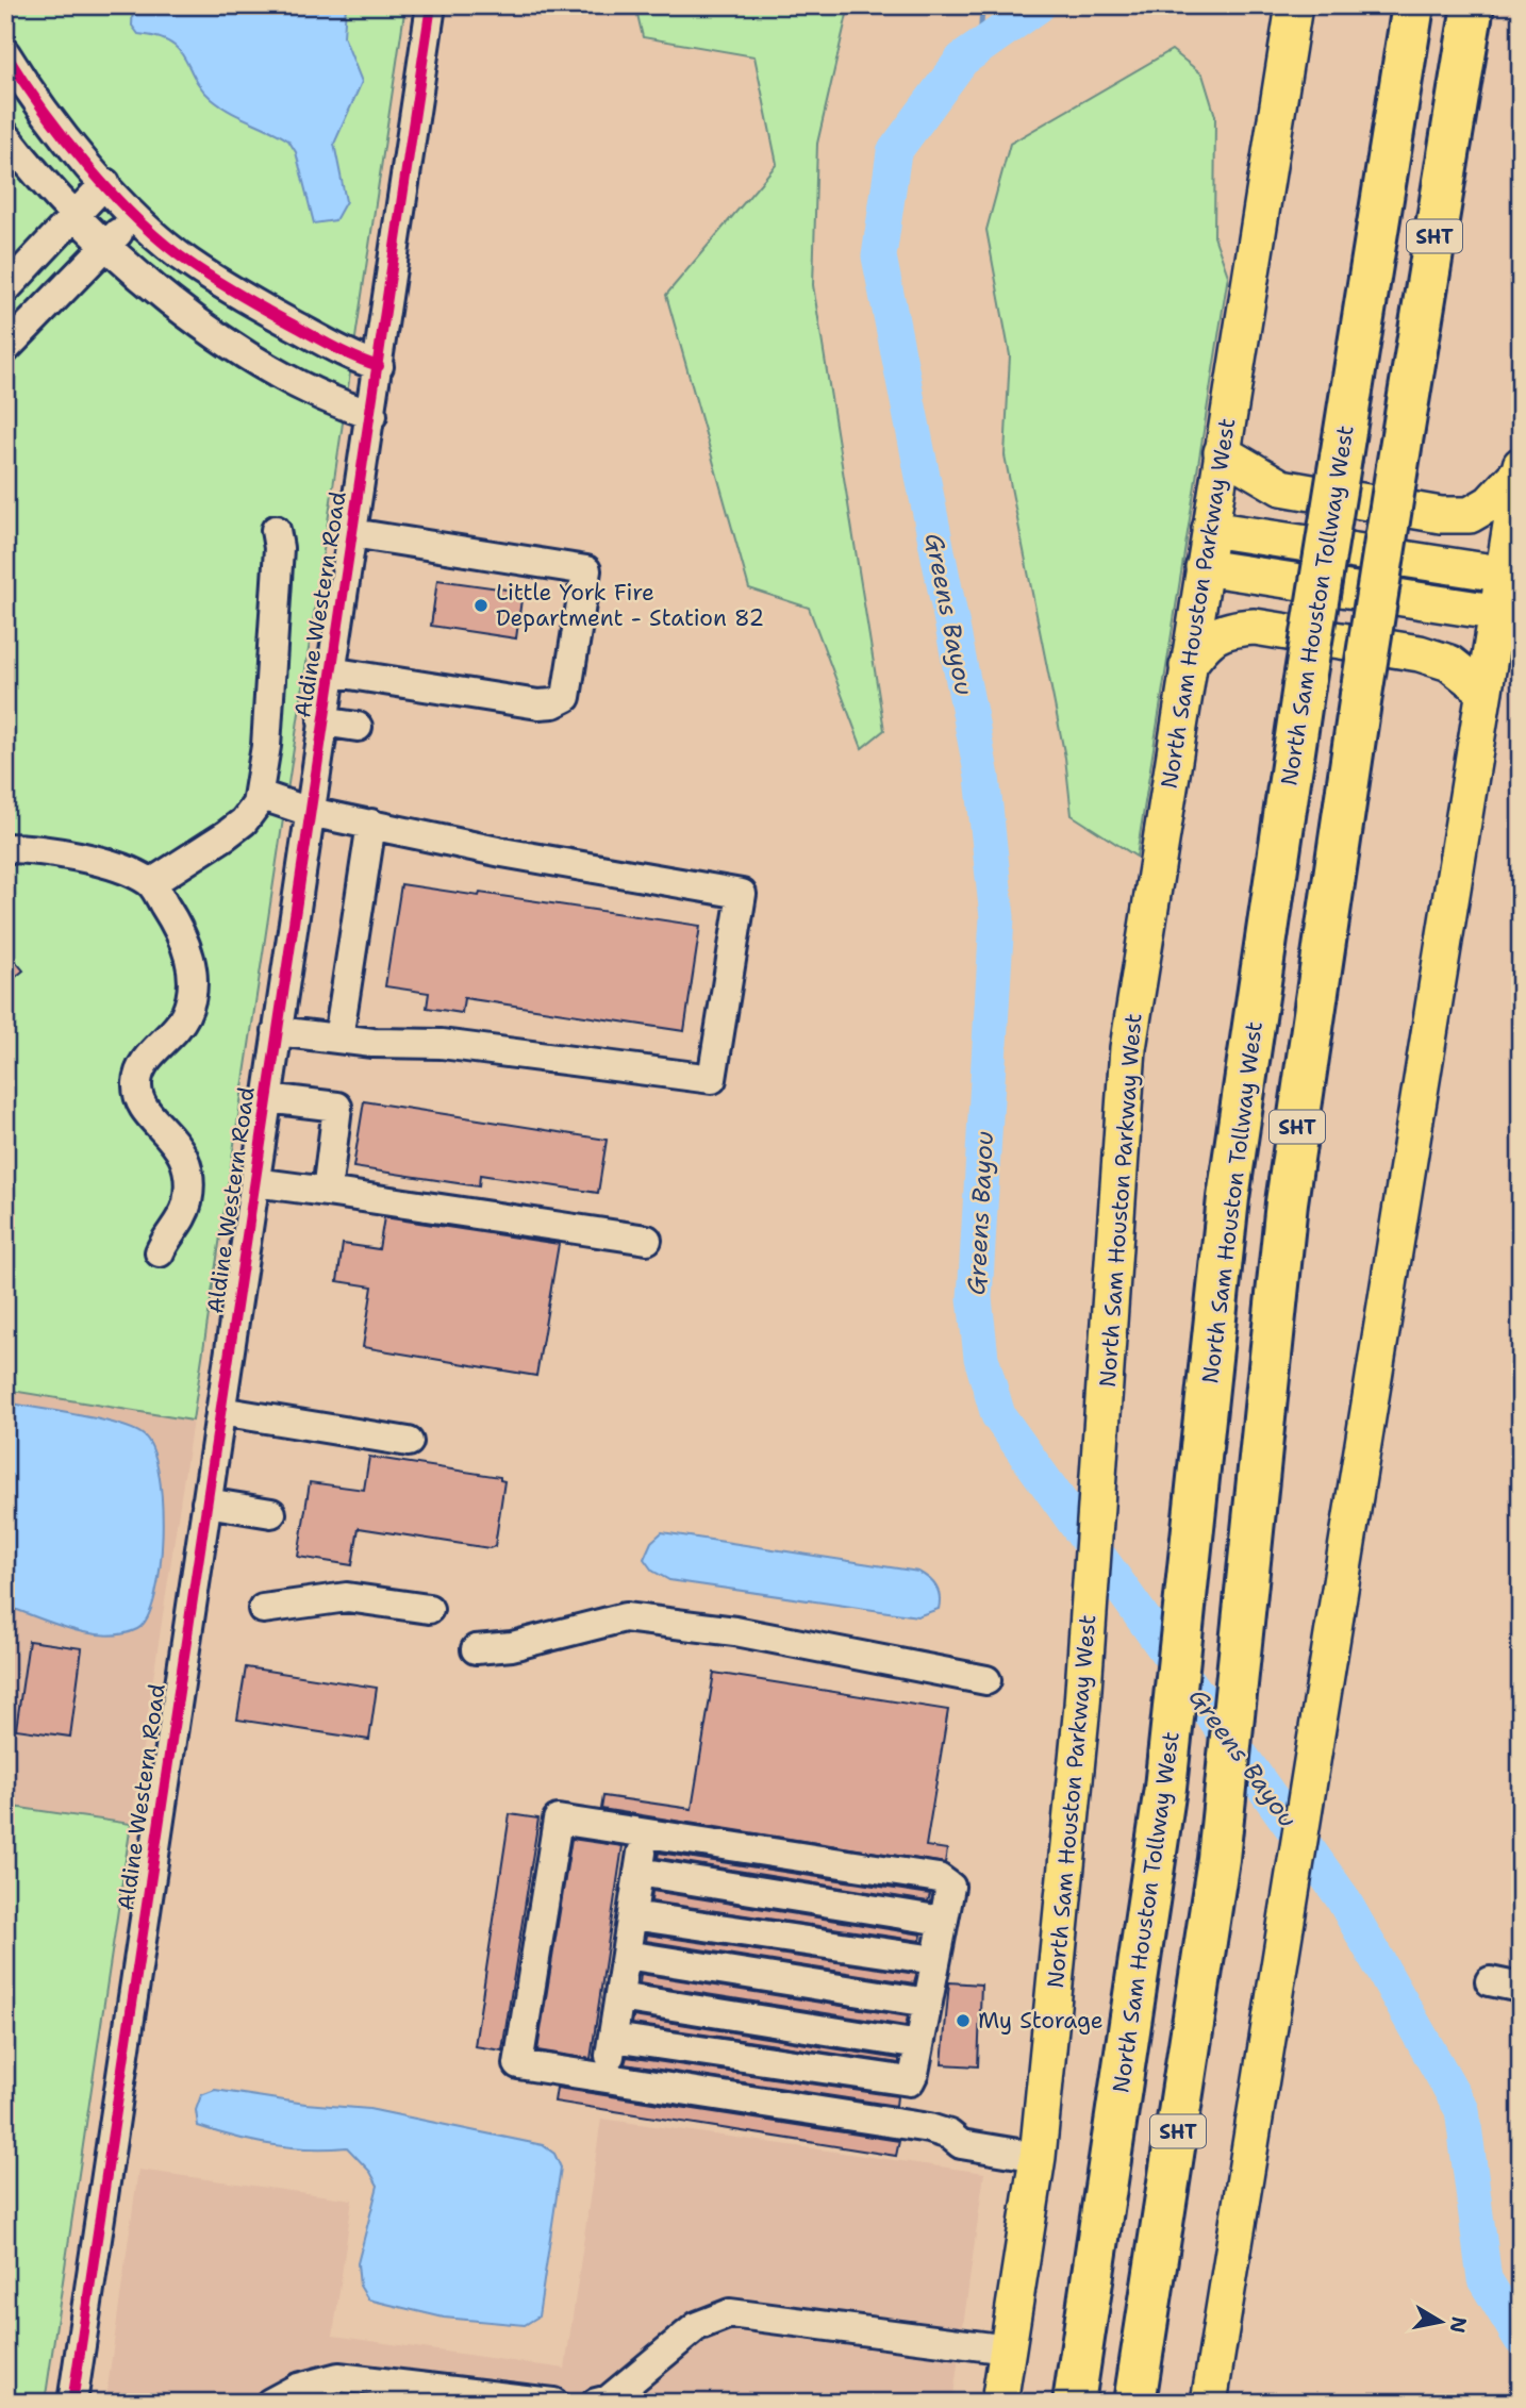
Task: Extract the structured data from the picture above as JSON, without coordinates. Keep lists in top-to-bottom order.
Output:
{
  "streets": {
    "highway": ["SHT", "North Sam Houston Tollway West"],
    "main road": ["North Sam Houston Parkway West"],
    "street": ["Aldine Western Road"]
  },
  "water": ["Greens Bayou"],
  "places": ["Little York Fire Department - Station 82", "My Storage"],
  "north": "right"
}
